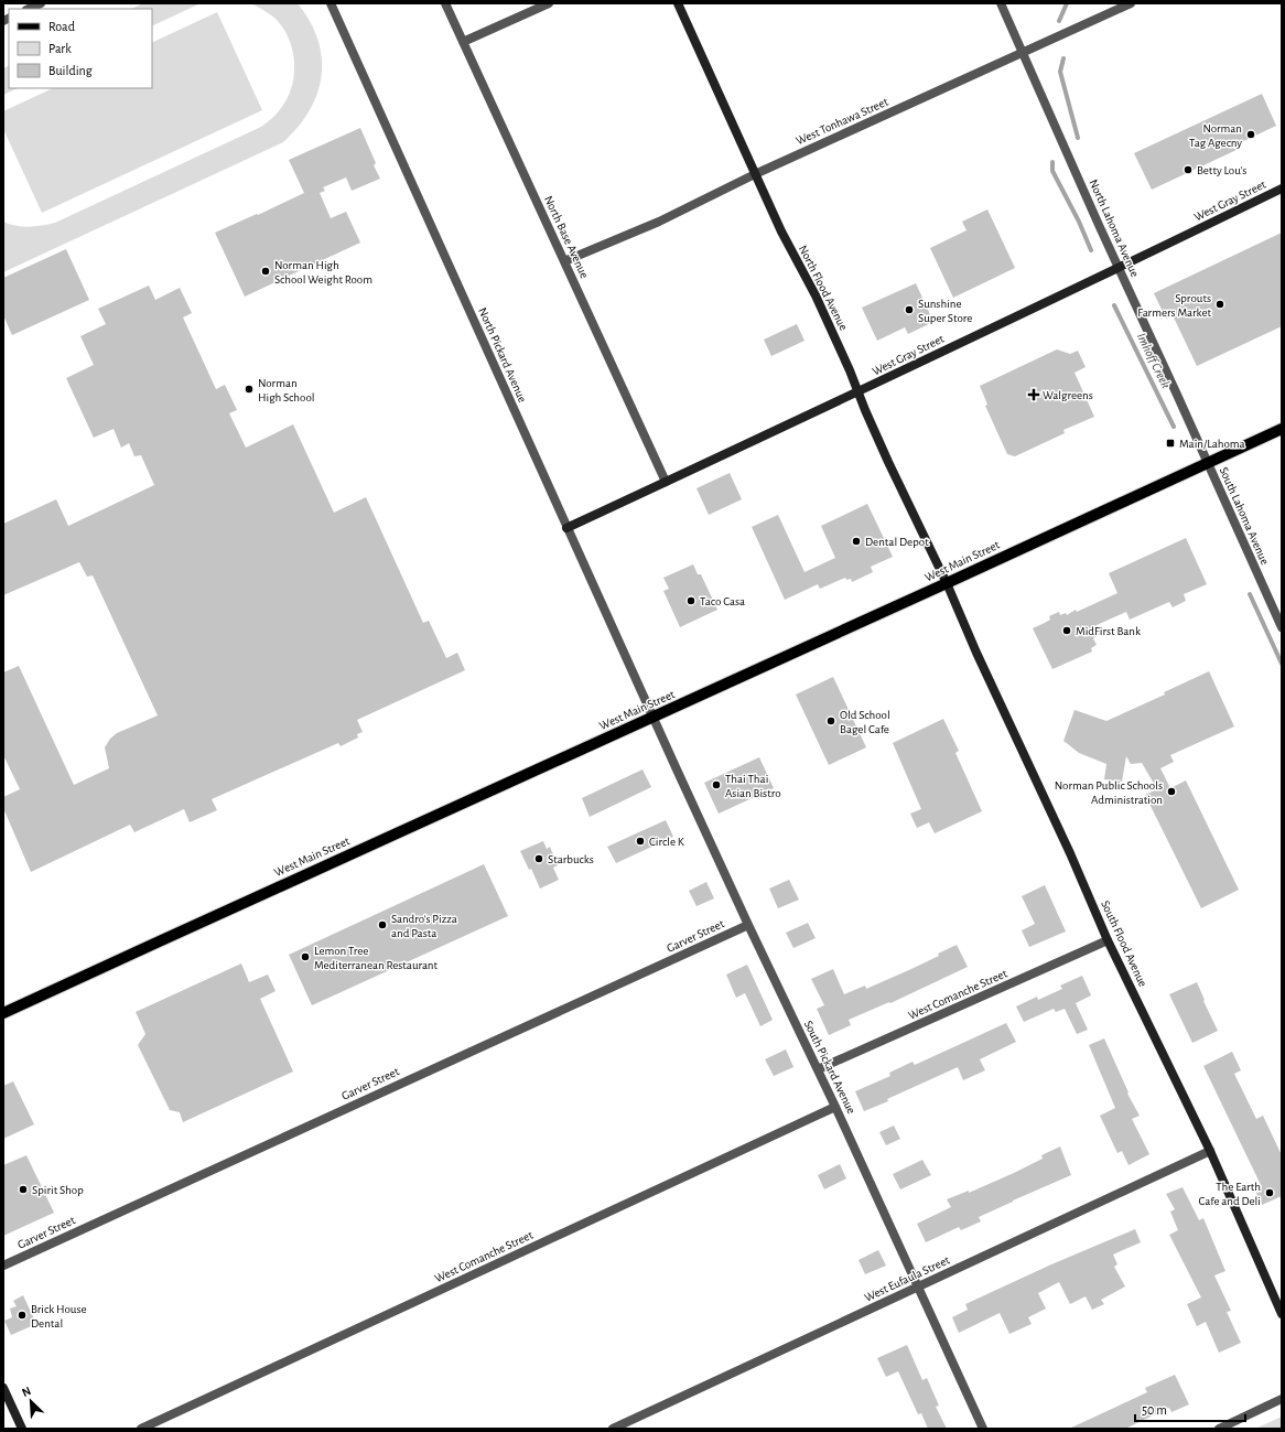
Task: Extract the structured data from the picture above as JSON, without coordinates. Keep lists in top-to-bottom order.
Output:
{
  "streets": {
    "main road": ["West Main Street"],
    "street": [
      "West Tonhawa Street",
      "West Gray Street",
      "North Lahoma Avenue",
      "North Base Avenue",
      "North Flood Avenue",
      "North Pickard Avenue",
      "South Lahoma Avenue",
      "Garver Street",
      "South Flood Avenue",
      "West Comanche Street",
      "South Pickard Avenue",
      "West Eufaula Street"
    ]
  },
  "crossings": [
    ["West Tonhawa Street", "North Lahoma Avenue"],
    ["West Tonhawa Street", "North Base Avenue"],
    ["West Tonhawa Street", "North Flood Avenue"],
    ["West Gray Street", "North Lahoma Avenue"],
    ["West Gray Street", "North Base Avenue"],
    ["West Gray Street", "North Flood Avenue"],
    ["West Gray Street", "North Pickard Avenue"],
    ["North Lahoma Avenue", "South Lahoma Avenue"],
    ["North Lahoma Avenue", "West Main Street"],
    ["North Flood Avenue", "West Main Street"],
    ["North Flood Avenue", "South Flood Avenue"],
    ["North Pickard Avenue", "West Main Street"],
    ["North Pickard Avenue", "South Pickard Avenue"],
    ["South Lahoma Avenue", "West Main Street"],
    ["West Main Street", "South Flood Avenue"],
    ["West Main Street", "South Pickard Avenue"],
    ["Garver Street", "South Pickard Avenue"],
    ["South Flood Avenue", "West Comanche Street"],
    ["South Flood Avenue", "West Eufaula Street"],
    ["West Comanche Street", "South Pickard Avenue"],
    ["South Pickard Avenue", "West Eufaula Street"]
  ],
  "water": ["Imhoff Creek"],
  "places": {
    "other": [
      "Norman Tag Agecny",
      "Betty Lou's",
      "Norman High School Weight Room",
      "Sprouts Farmers Market",
      "Sunshine Super Store",
      "Norman High School",
      "Dental Depot",
      "Taco Casa",
      "MidFirst Bank",
      "Old School Bagel Cafe",
      "Thai Thai Asian Bistro",
      "Norman Public Schools Administration",
      "Circle K",
      "Starbucks",
      "Sandro's Pizza and Pasta",
      "Lemon Tree Mediterranean Restaurant",
      "Spirit Shop",
      "The Earth Cafe and Deli",
      "Brick House Dental"
    ],
    "health": ["Walgreens"],
    "transit": ["Main/Lahoma"]
  },
  "legend": ["Road", "Park", "Building"],
  "scale_bar": "50 m",
  "north": "top left"
}
